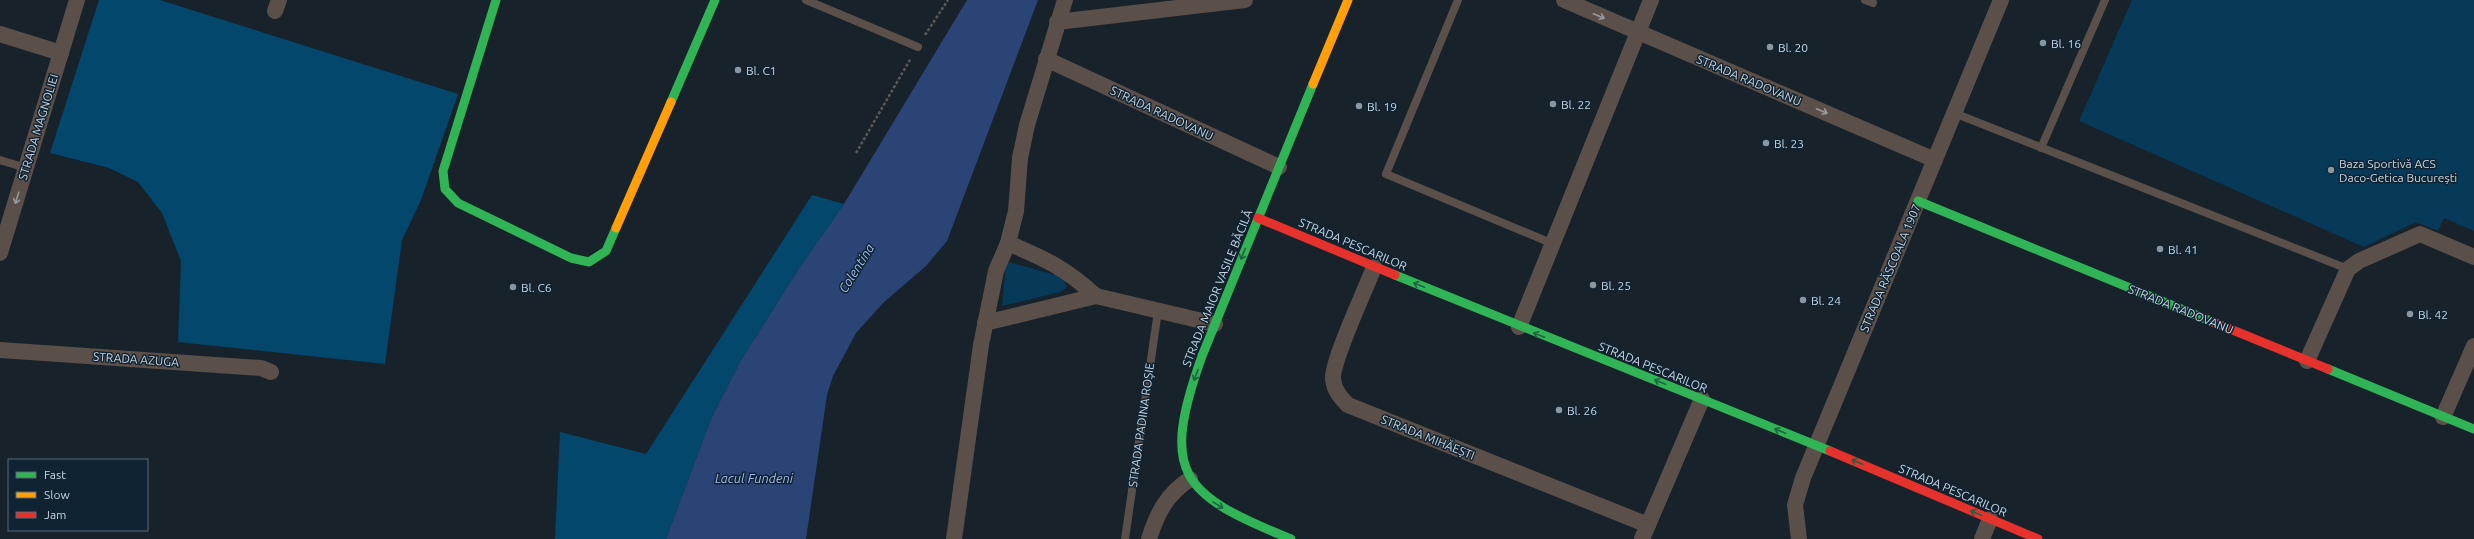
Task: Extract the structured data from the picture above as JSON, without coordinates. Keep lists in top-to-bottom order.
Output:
{
  "streets": {
    "street": [
      "STRADA RADOVANU",
      "STRADA MAGNOLIEI",
      "STRADA PESCARILOR",
      "STRADA RĂSCOALA 1907",
      "STRADA MAIOR VASILE BĂCILĂ",
      "STRADA AZUGA",
      "STRADA MIHĂEȘTI"
    ],
    "lane": ["STRADA PADINA ROȘIE"]
  },
  "crossings": [
    ["STRADA RADOVANU", "STRADA RĂSCOALA 1907"],
    ["STRADA RADOVANU", "STRADA MAIOR VASILE BĂCILĂ"],
    ["STRADA PESCARILOR", "STRADA RĂSCOALA 1907"],
    ["STRADA PESCARILOR", "STRADA MAIOR VASILE BĂCILĂ"],
    ["STRADA PESCARILOR", "STRADA MIHĂEȘTI"]
  ],
  "one_way": ["STRADA PESCARILOR", "STRADA MAIOR VASILE BĂCILĂ"],
  "water": ["Colentina", "Lacul Fundeni"],
  "places": [
    "Bl. 16",
    "Bl. 20",
    "Bl. C1",
    "Bl. 22",
    "Bl. 19",
    "Bl. 23",
    "Baza Sportivă ACS Daco-Getica București",
    "Bl. 41",
    "Bl. 25",
    "Bl. C6",
    "Bl. 24",
    "Bl. 42",
    "Bl. 26"
  ],
  "legend": ["Fast", "Slow", "Jam"]
}
